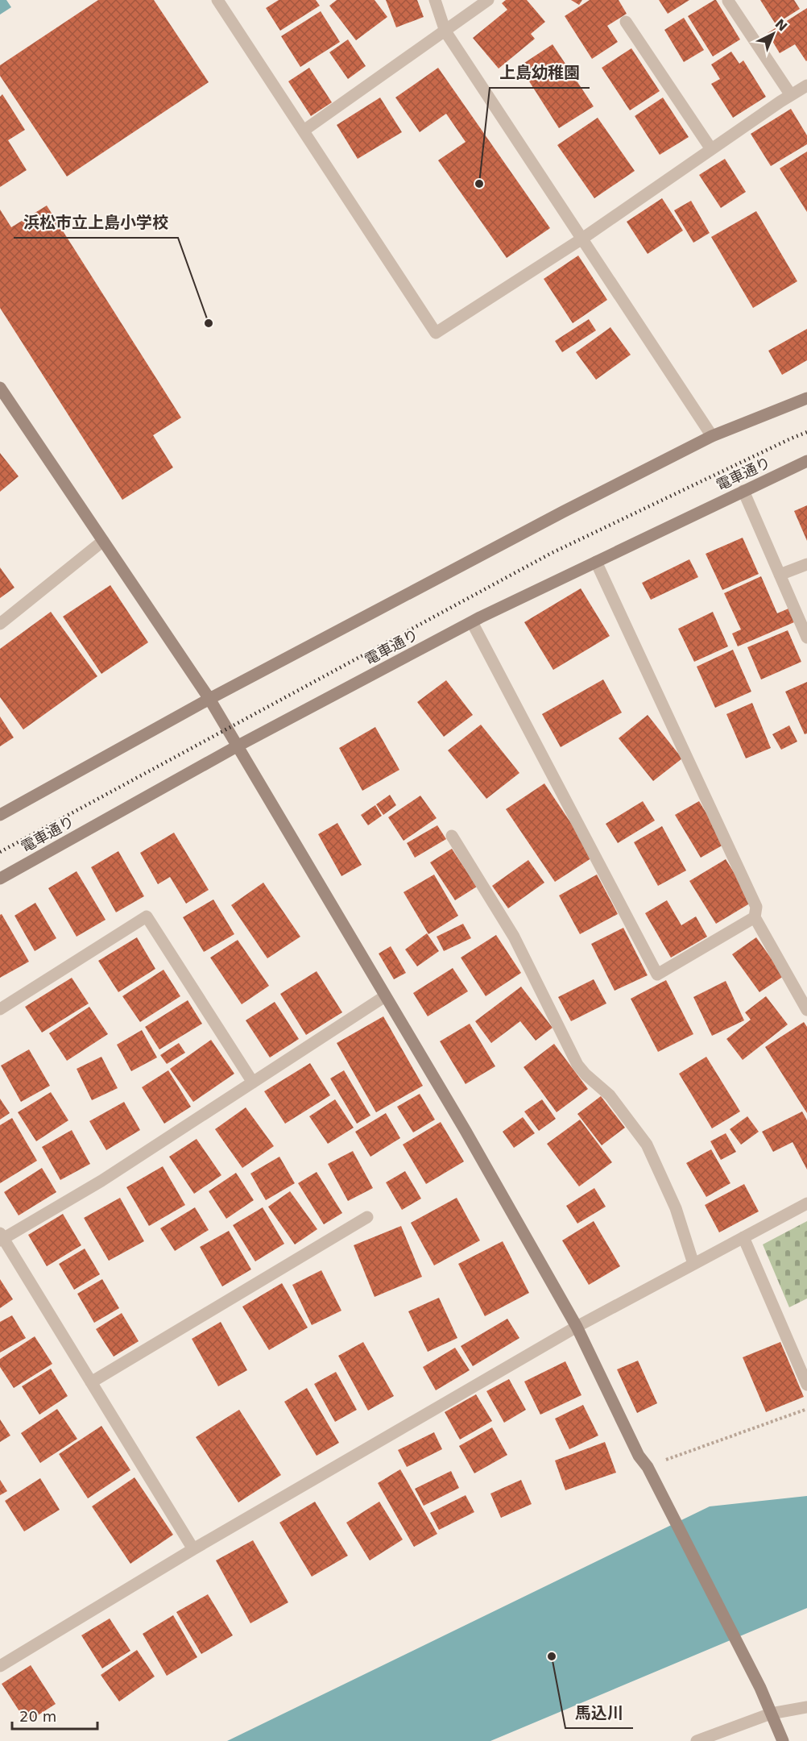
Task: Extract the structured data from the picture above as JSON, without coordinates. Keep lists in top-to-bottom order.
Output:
{
  "streets": {
    "street": ["電車通り"]
  },
  "places": ["上島幼稚園", "浜松市立上島小学校", "馬込川"],
  "scale_bar": "20 m",
  "north": "top right"
}
